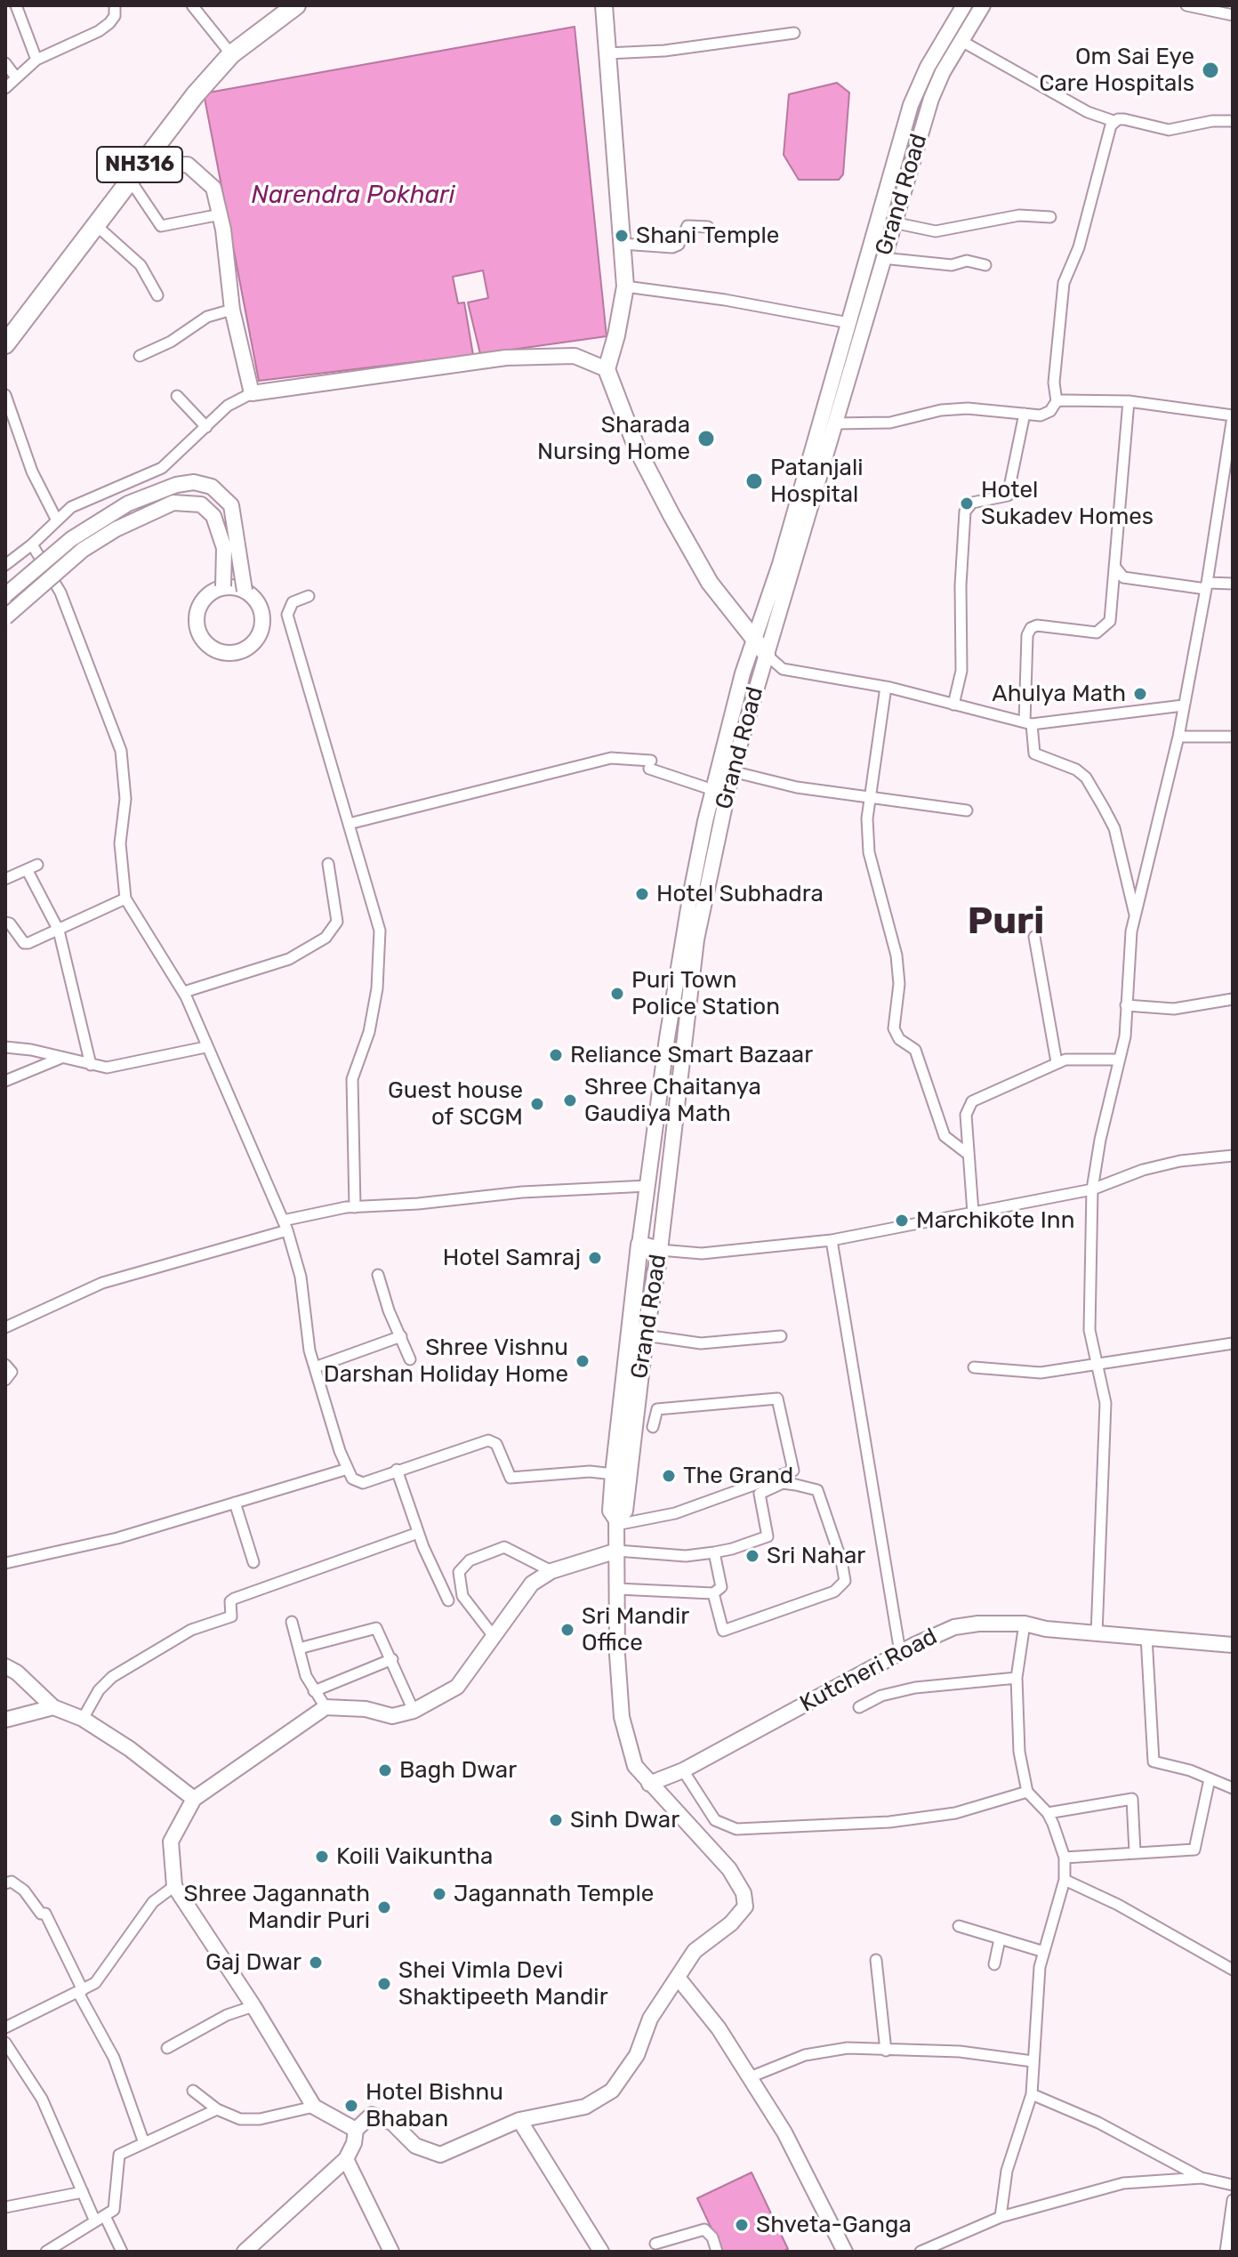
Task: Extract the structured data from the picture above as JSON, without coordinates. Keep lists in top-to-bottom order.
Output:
{
  "streets": {
    "highway": ["NH316"],
    "main road": ["Grand Road", "Kutcheri Road"]
  },
  "crossings": [
    ["Grand Road", "Kutcheri Road"]
  ],
  "districts": ["Puri"],
  "water": ["Narendra Pokhari"],
  "places": [
    "Om Sai Eye Care Hospitals",
    "Shani Temple",
    "Sharada Nursing Home",
    "Patanjali Hospital",
    "Hotel Sukadev Homes",
    "Ahulya Math",
    "Hotel Subhadra",
    "Puri Town Police Station",
    "Reliance Smart Bazaar",
    "Shree Chaitanya Gaudiya Math",
    "Guest house of SCGM",
    "Marchikote Inn",
    "Hotel Samraj",
    "Shree Vishnu Darshan Holiday Home",
    "The Grand",
    "Sri Nahar",
    "Sri Mandir Office",
    "Bagh Dwar",
    "Sinh Dwar",
    "Koili Vaikuntha",
    "Jagannath Temple",
    "Shree Jagannath Mandir Puri",
    "Gaj Dwar",
    "Shei Vimla Devi Shaktipeeth Mandir",
    "Hotel Bishnu Bhaban",
    "Shveta-Ganga"
  ]
}
